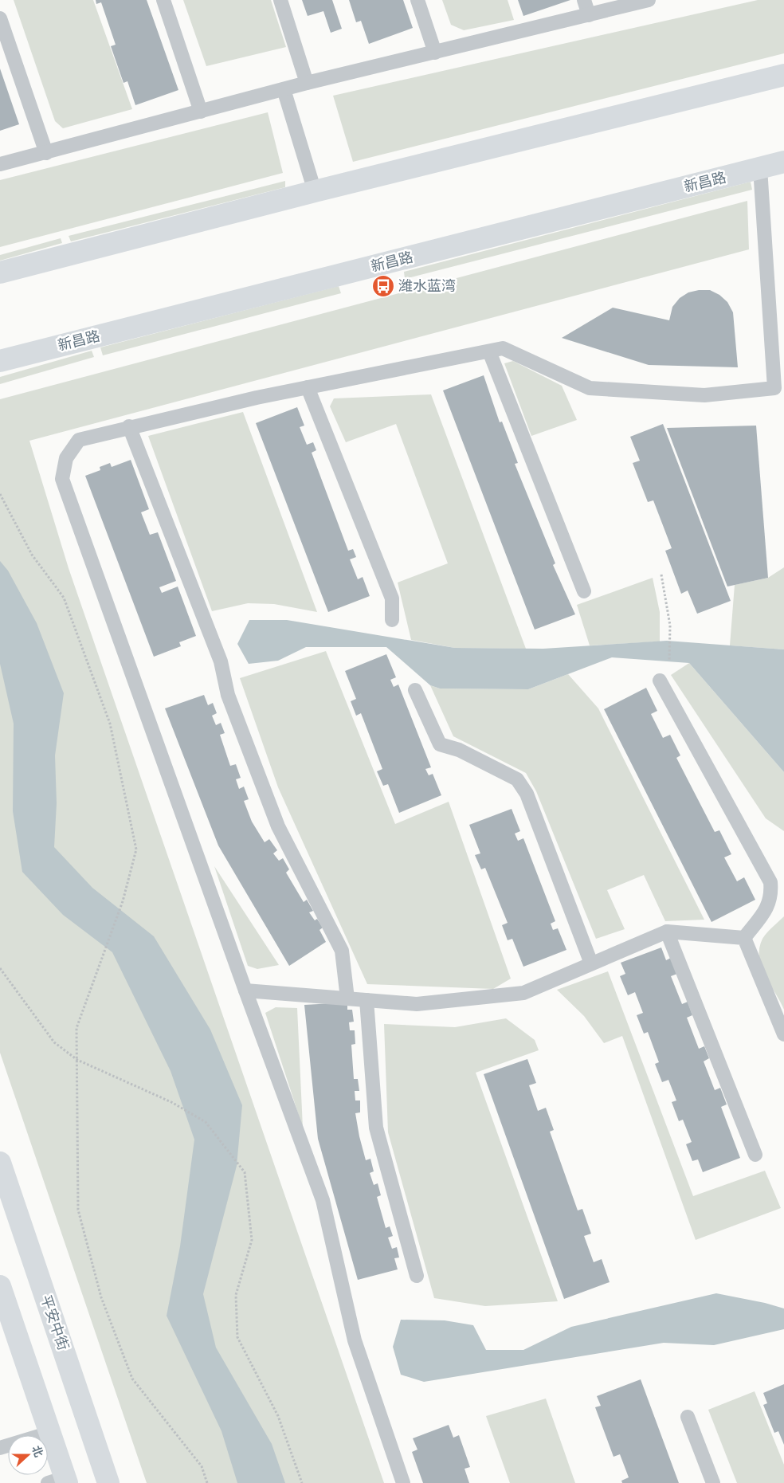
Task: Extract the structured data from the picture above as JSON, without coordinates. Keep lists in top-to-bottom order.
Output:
{
  "streets": {
    "main road": ["新昌路", "平安中街"]
  },
  "places": {
    "bus stop": ["潍水蓝湾"]
  },
  "north": "right"
}
